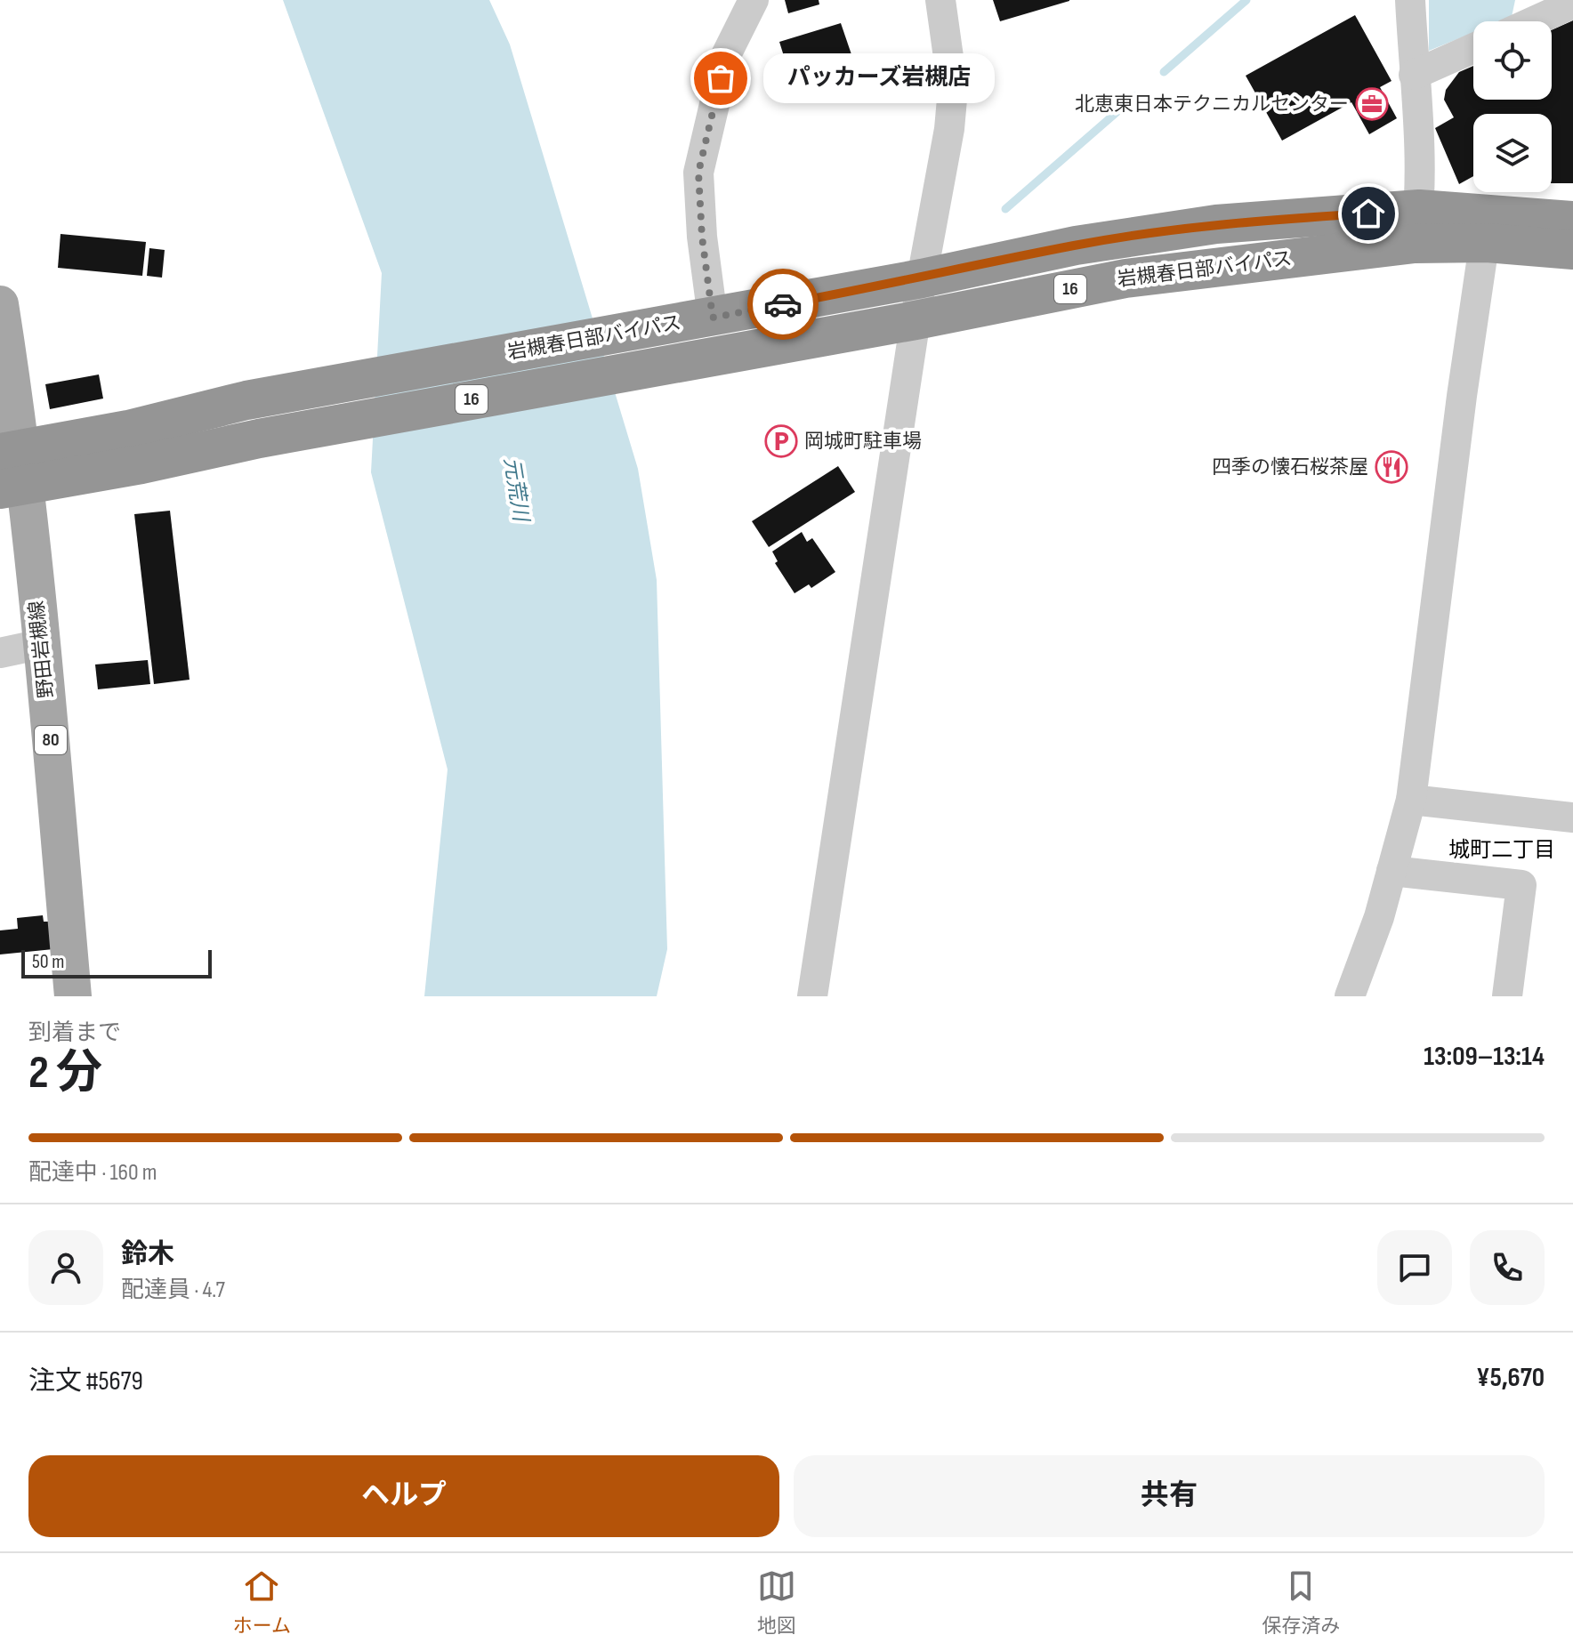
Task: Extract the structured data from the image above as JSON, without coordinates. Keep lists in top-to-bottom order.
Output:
{
  "streets": {
    "highway": ["岩槻春日部バイパス", "16"],
    "main road": ["野田岩槻線", "80"]
  },
  "crossings": [
    ["岩槻春日部バイパス", "野田岩槻線"]
  ],
  "districts": ["城町二丁目"],
  "water": ["元荒川"],
  "places": {
    "other": ["パッカーズ岩槻店"],
    "office": ["北恵東日本テクニカルセンター"],
    "parking": ["岡城町駐車場"],
    "restaurant": ["四季の懐石桜茶屋"]
  },
  "scale_bar": "50 m",
  "page": {
    "bubble": "パッカーズ岩槻店",
    "scale": "50 m",
    "heading": ["2 分", "到着まで", "13:09–13:14"],
    "panel": [
      "鈴木",
      "配達員 · 4.7",
      "注文 #5679",
      "¥5,670"
    ],
    "bar": "配達中 · 160 m",
    "buttons": ["ヘルプ", "共有"],
    "tabs": ["ホーム", "地図", "保存済み"]
  }
}
